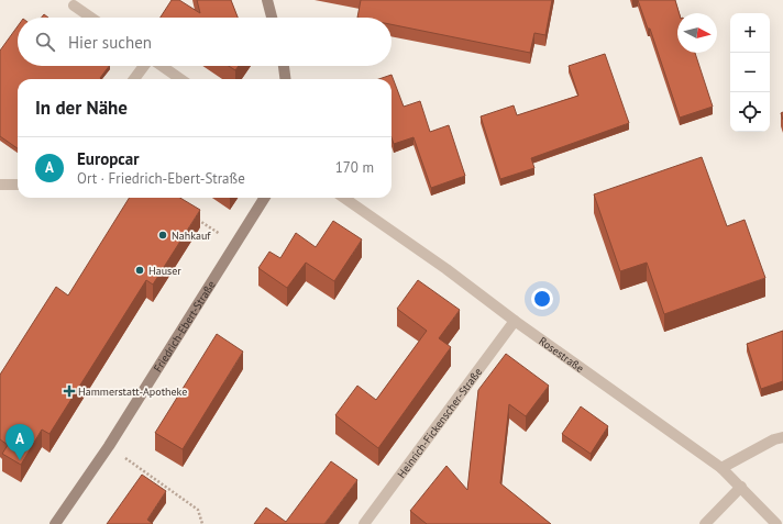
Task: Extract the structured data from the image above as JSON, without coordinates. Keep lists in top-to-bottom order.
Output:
{
  "streets": {
    "street": ["Friedrich-Ebert-Straße", "Rosestraße", "Heinrich-Fickenscher-Straße"]
  },
  "crossings": [
    ["Rosestraße", "Heinrich-Fickenscher-Straße"]
  ],
  "places": {
    "other": ["Nahkauf", "Hauser"],
    "health": ["Hammerstatt-Apotheke"]
  },
  "north": "right",
  "page": {
    "map_buttons": ["+", "−"],
    "search": "Hier suchen",
    "heading": "In der Nähe",
    "list": [
      {
        "mark": "A",
        "name": "Europcar",
        "note": "Ort · Friedrich-Ebert-Straße",
        "value": "170 m"
      }
    ],
    "pins": "A"
  }
}
